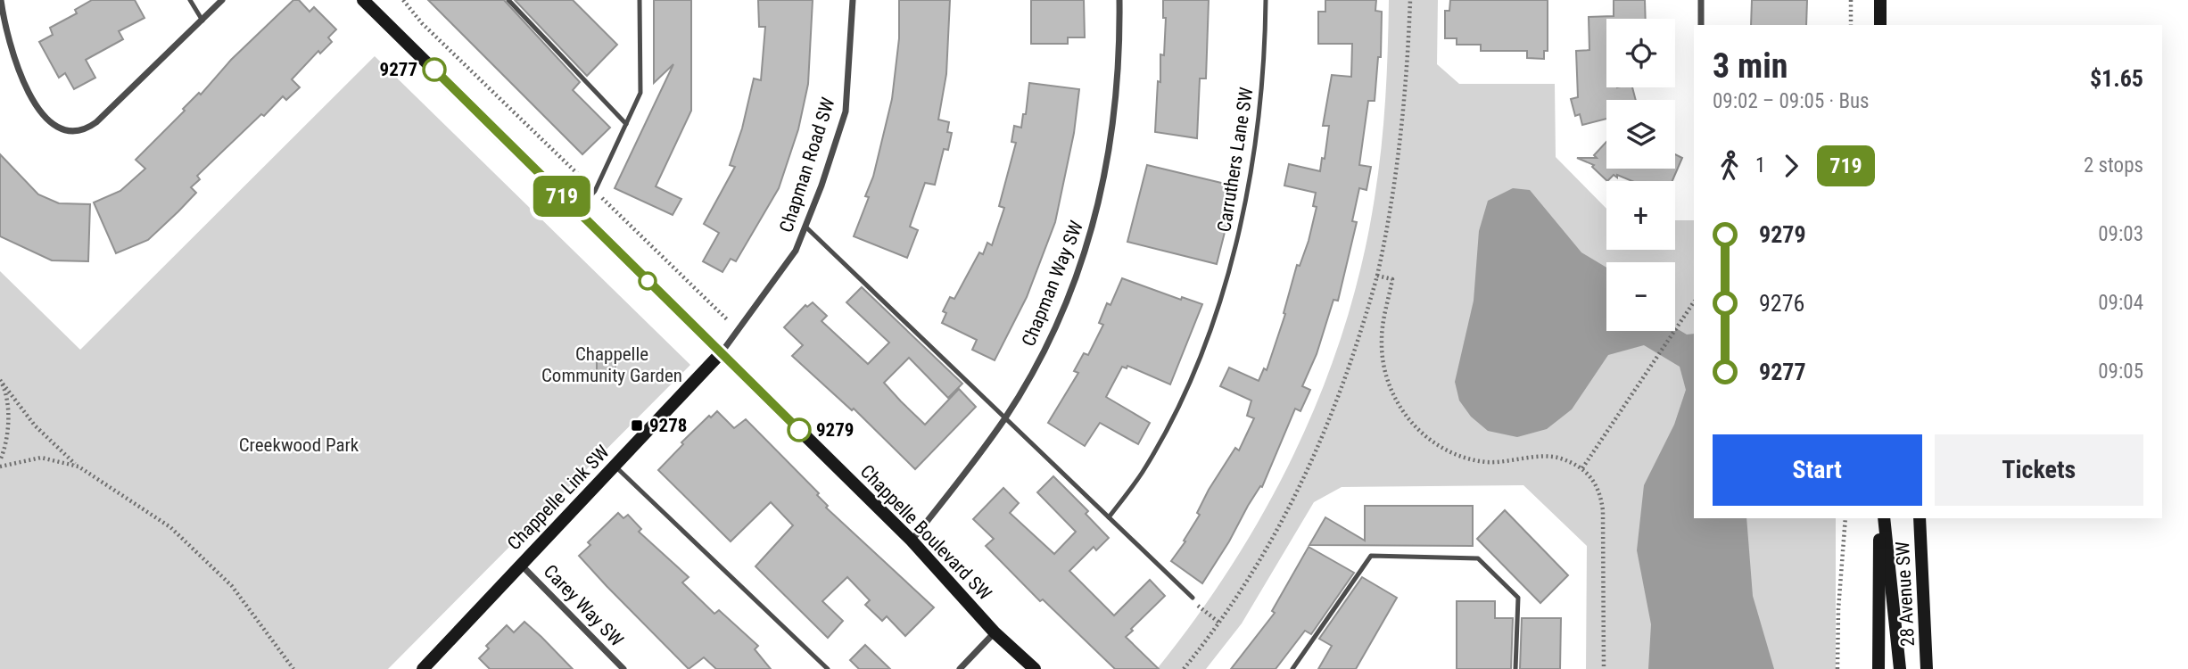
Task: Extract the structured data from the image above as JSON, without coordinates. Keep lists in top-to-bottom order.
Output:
{
  "streets": {
    "street": [
      "Chapman Road SW",
      "Chapman Way SW",
      "Chappelle Link SW",
      "Chappelle Boulevard SW",
      "28 Avenue SW",
      "Carey Way SW"
    ],
    "lane": ["Carruthers Lane SW"]
  },
  "crossings": [
    ["Chapman Road SW", "Chappelle Link SW"],
    ["Chapman Road SW", "Chappelle Boulevard SW"],
    ["Chapman Way SW", "Chappelle Boulevard SW"],
    ["Chappelle Link SW", "Chappelle Boulevard SW"],
    ["Chappelle Link SW", "Carey Way SW"]
  ],
  "parks": ["Chappelle Community Garden", "Creekwood Park"],
  "places": {
    "other": ["9277", "9279"],
    "transit": ["9278"]
  },
  "lines": ["bus line 719"],
  "page": {
    "on_map": "719",
    "map_buttons": ["+", "−"],
    "heading": ["3 min", "09:02 – 09:05 · Bus", "$1.65"],
    "legs": ["1", "719", "2 stops"],
    "list": [
      {
        "name": "9279",
        "value": "09:03"
      },
      {
        "name": "9276",
        "value": "09:04"
      },
      {
        "name": "9277",
        "value": "09:05"
      }
    ],
    "buttons": ["Start", "Tickets"]
  }
}
